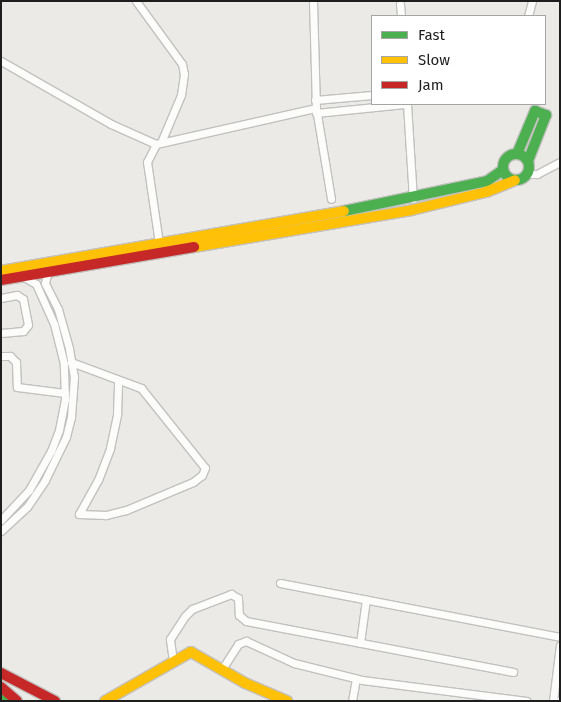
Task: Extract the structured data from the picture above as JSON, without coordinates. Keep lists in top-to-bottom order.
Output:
{
  "legend": ["Fast", "Slow", "Jam"]
}
